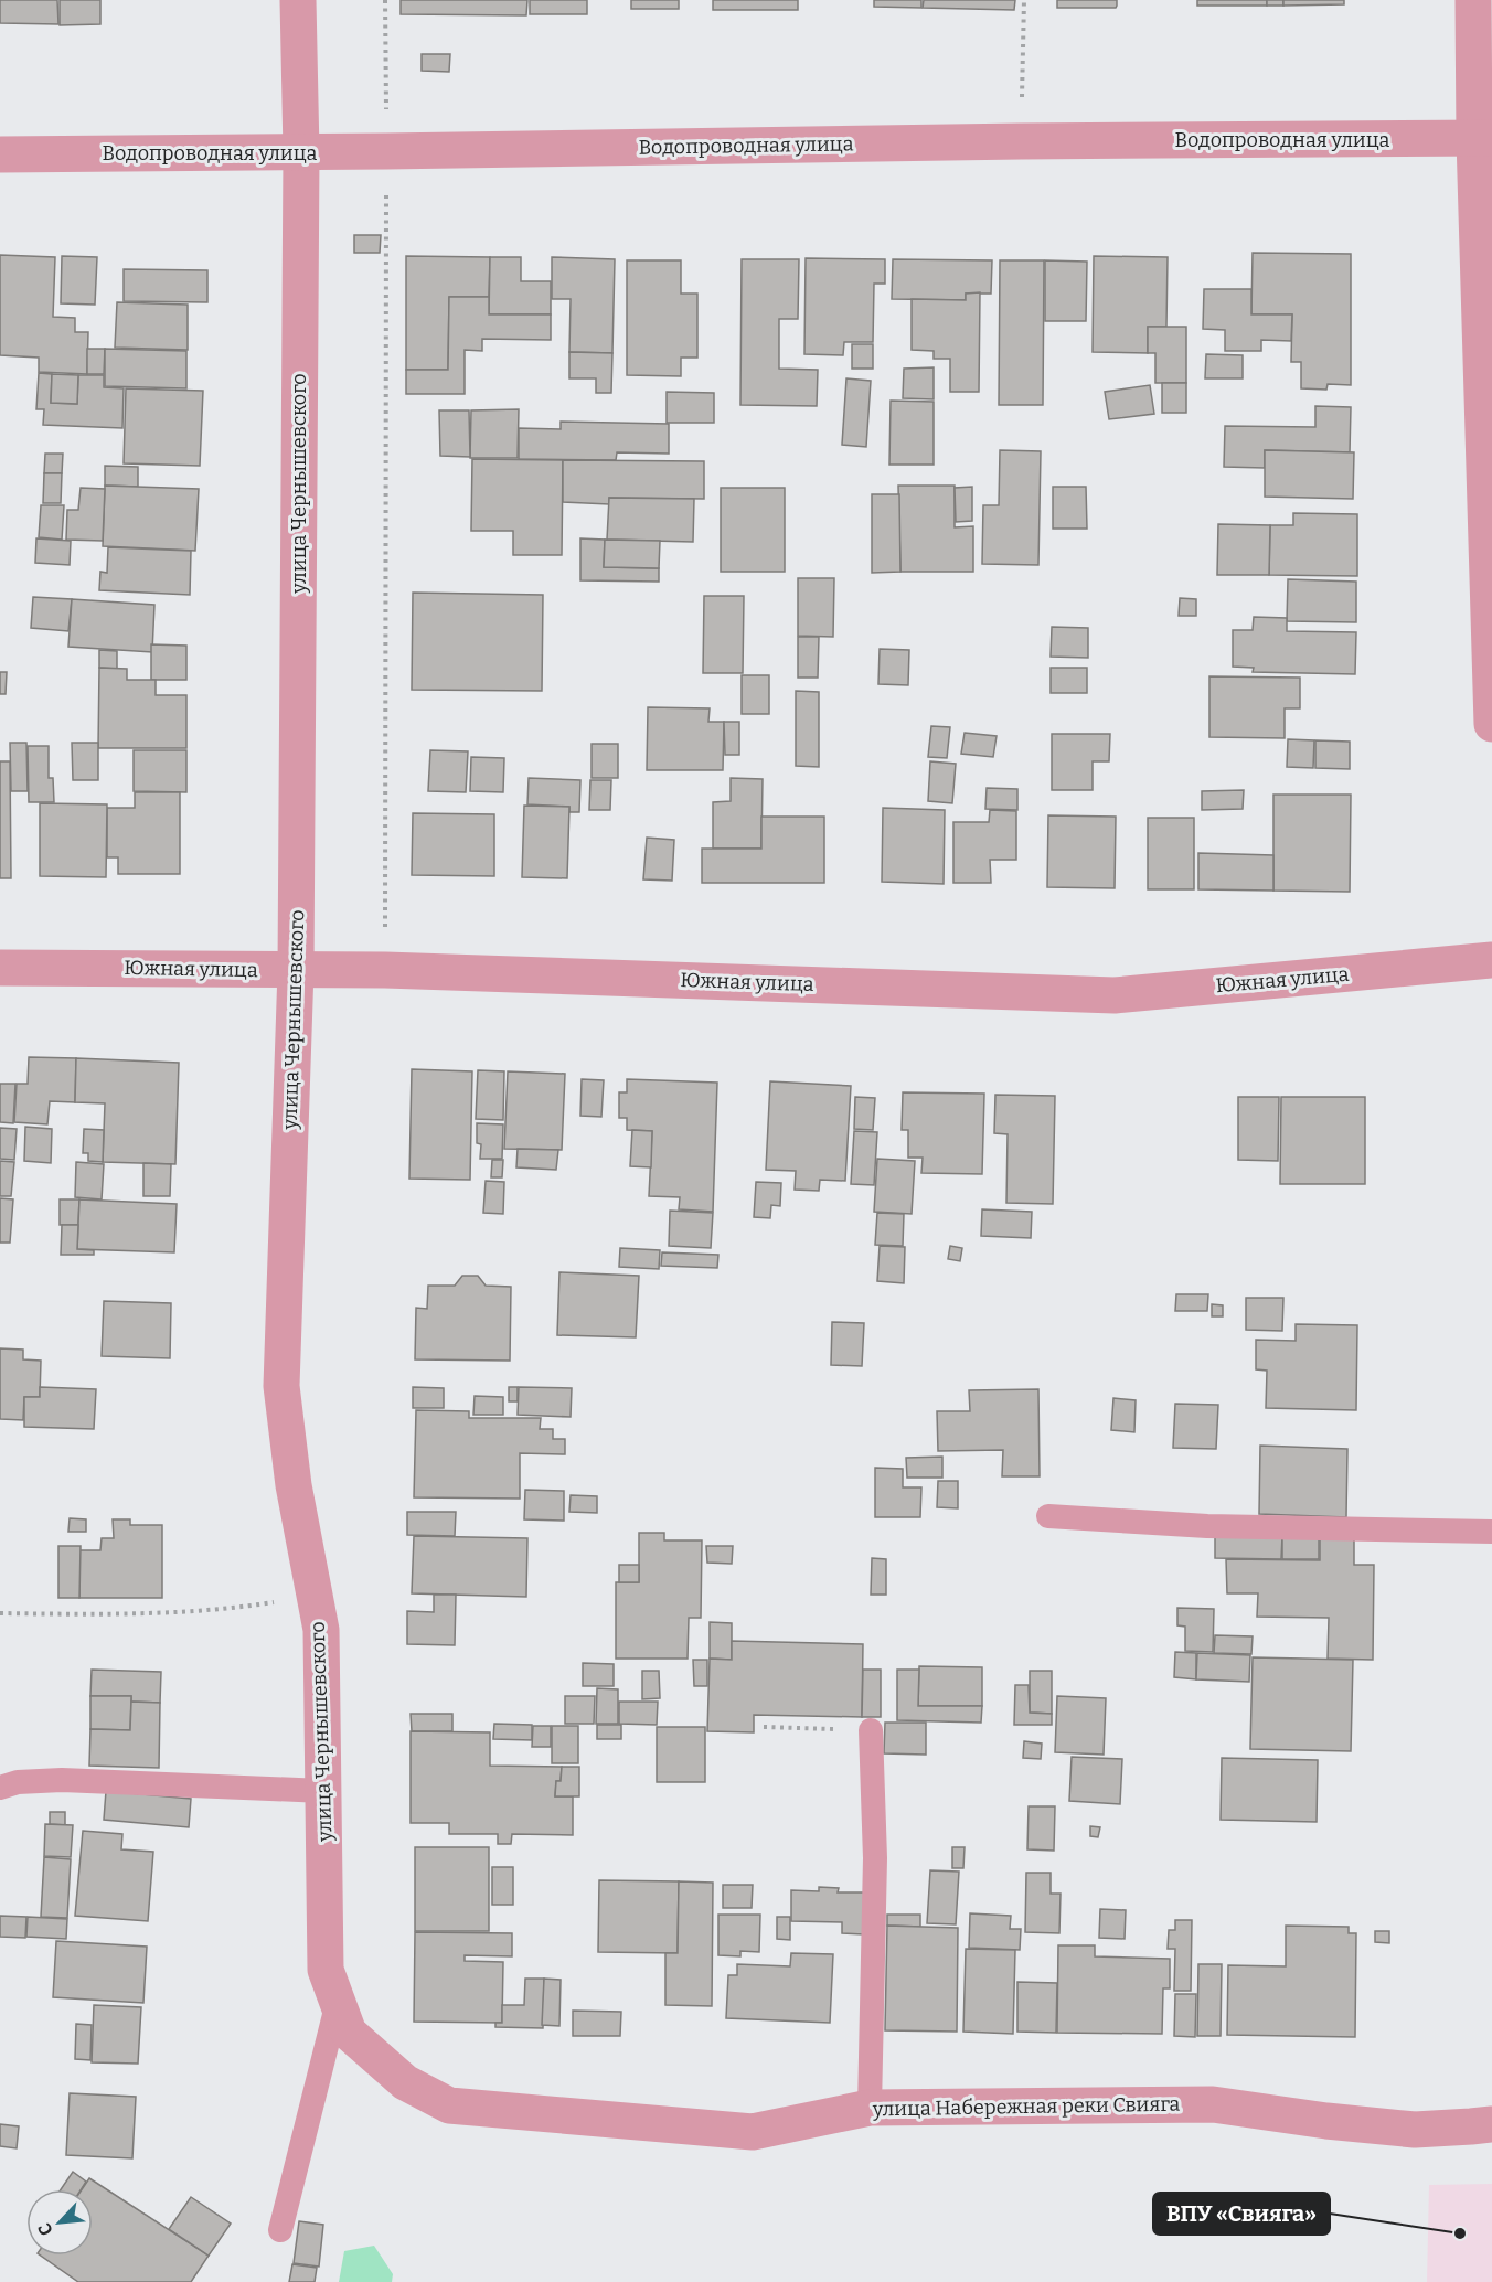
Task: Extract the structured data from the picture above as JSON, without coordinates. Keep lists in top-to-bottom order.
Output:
{
  "streets": {
    "street": [
      "Водопроводная улица",
      "улица Чернышевского",
      "Южная улица",
      "улица Набережная реки Свияга"
    ]
  },
  "crossings": [
    ["Водопроводная улица", "улица Чернышевского"],
    ["улица Чернышевского", "Южная улица"],
    ["улица Чернышевского", "улица Набережная реки Свияга"]
  ],
  "places": ["ВПУ «Свияга»"],
  "north": "bottom left"
}
